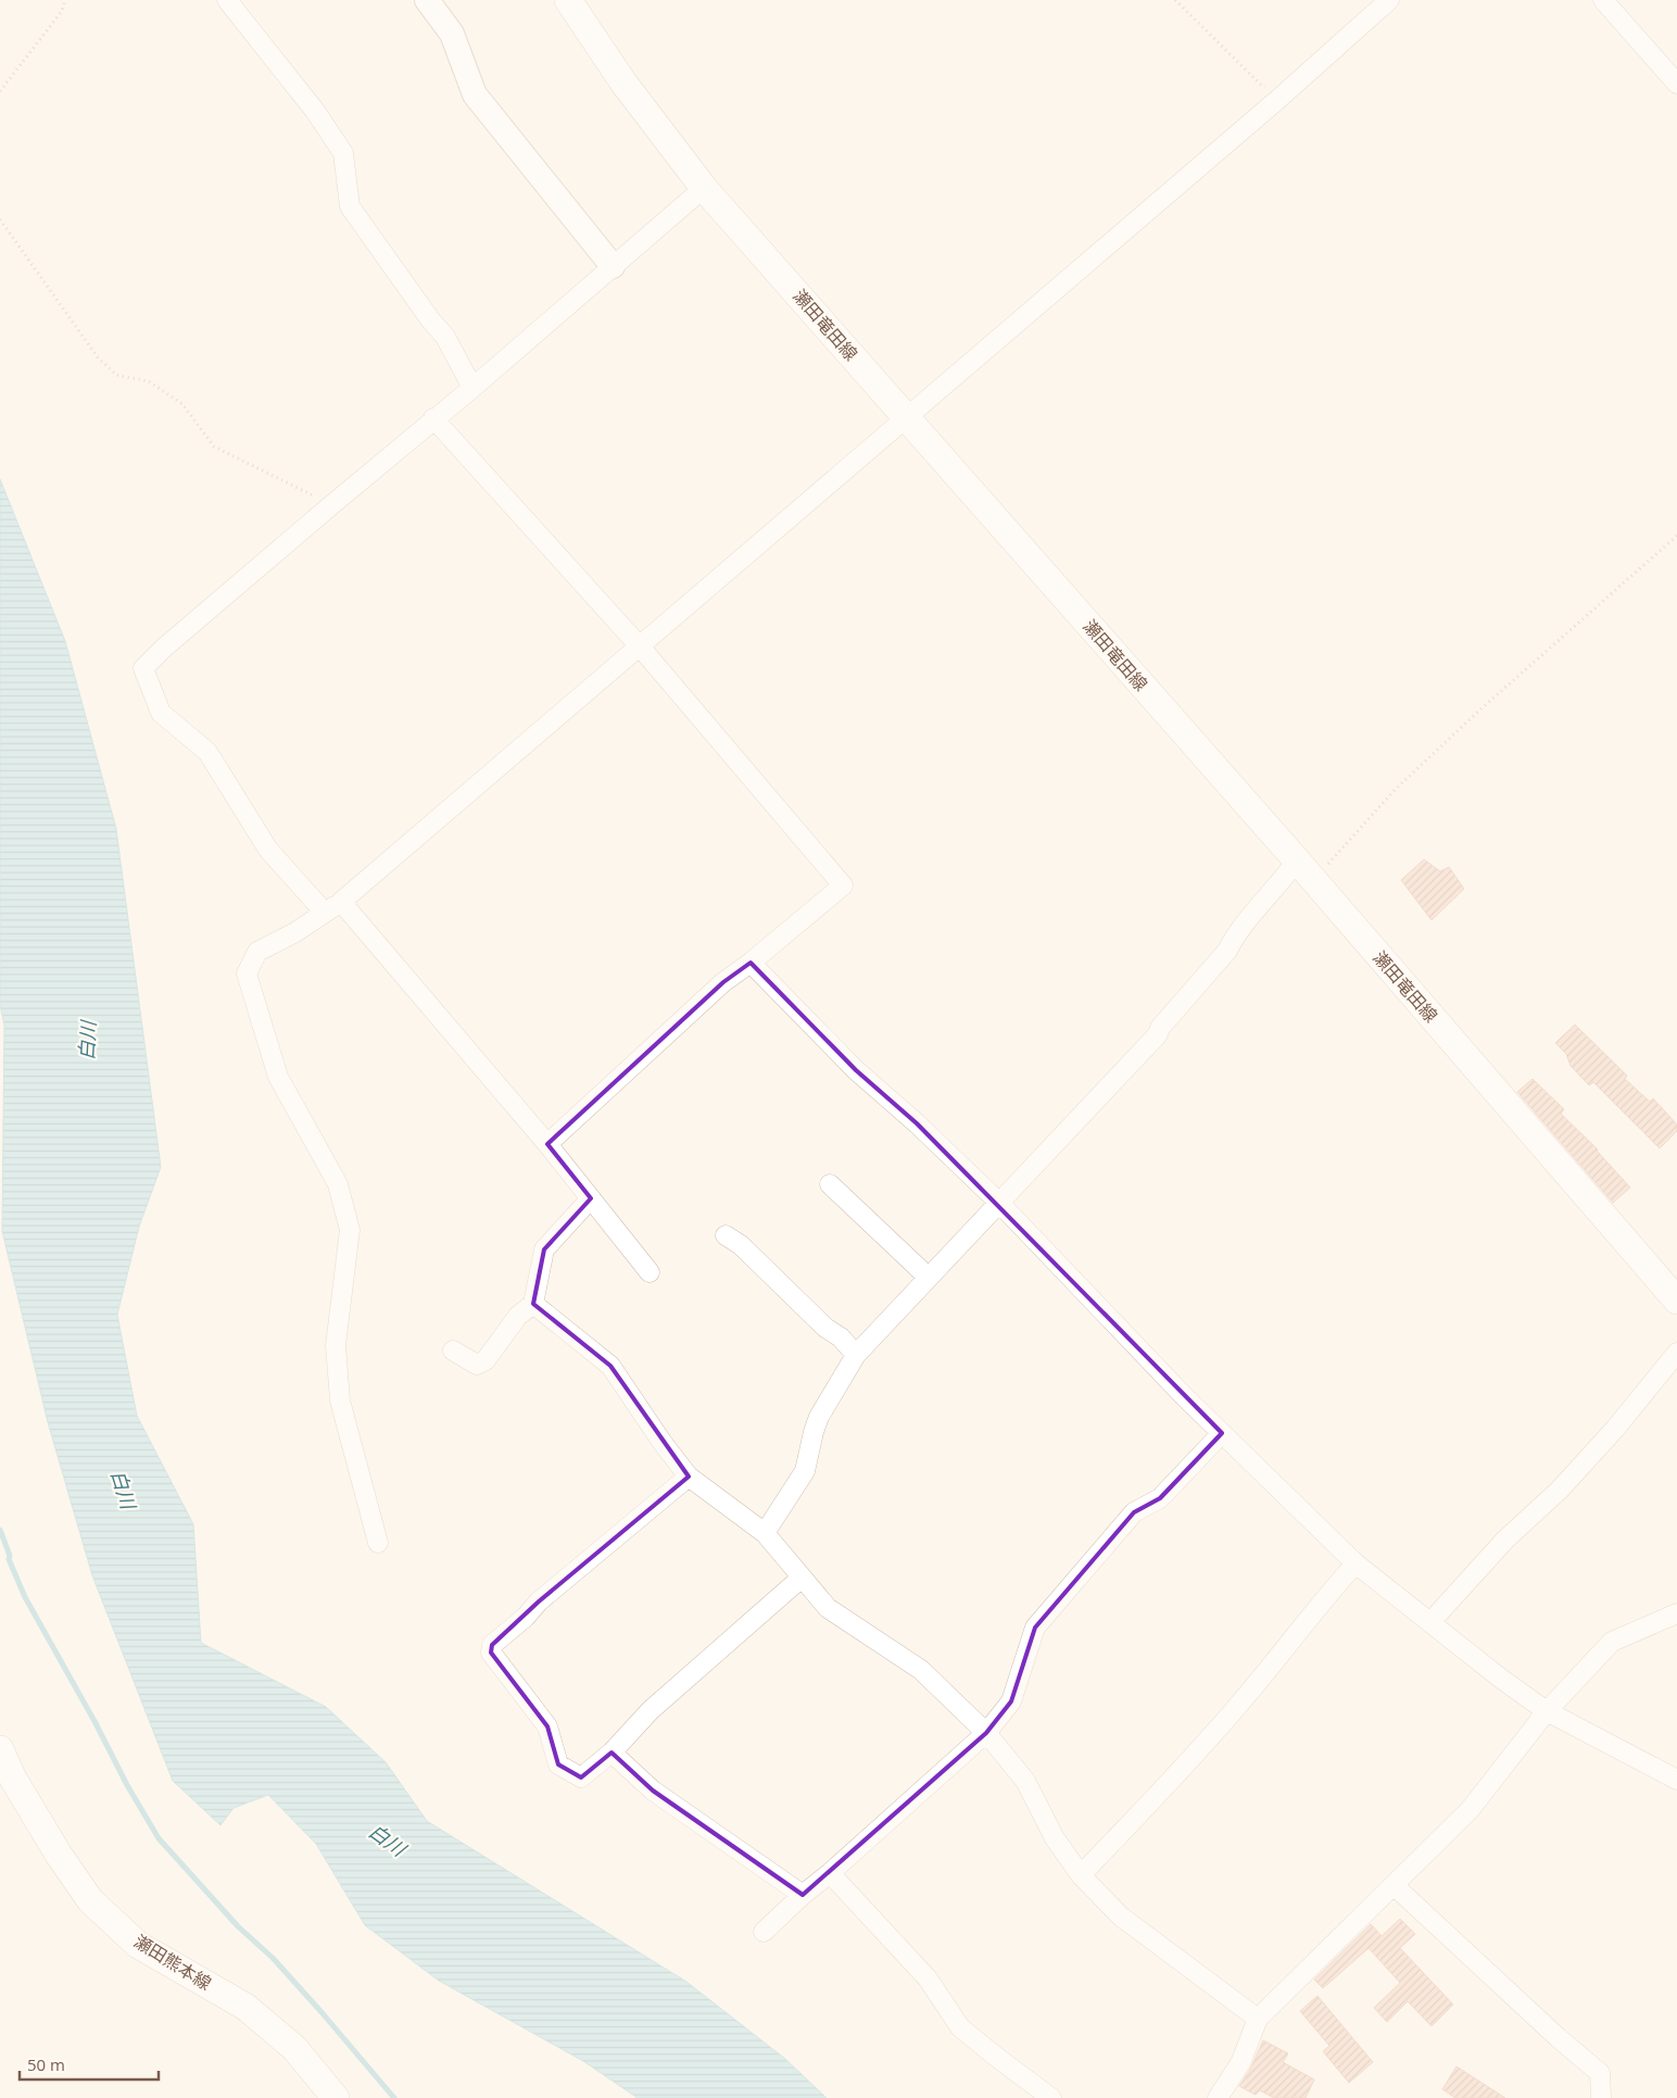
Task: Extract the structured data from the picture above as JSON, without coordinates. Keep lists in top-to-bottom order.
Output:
{
  "streets": {
    "main road": ["瀬田竜田線", "瀬田熊本線"]
  },
  "water": ["白川"],
  "scale_bar": "50 m"
}
